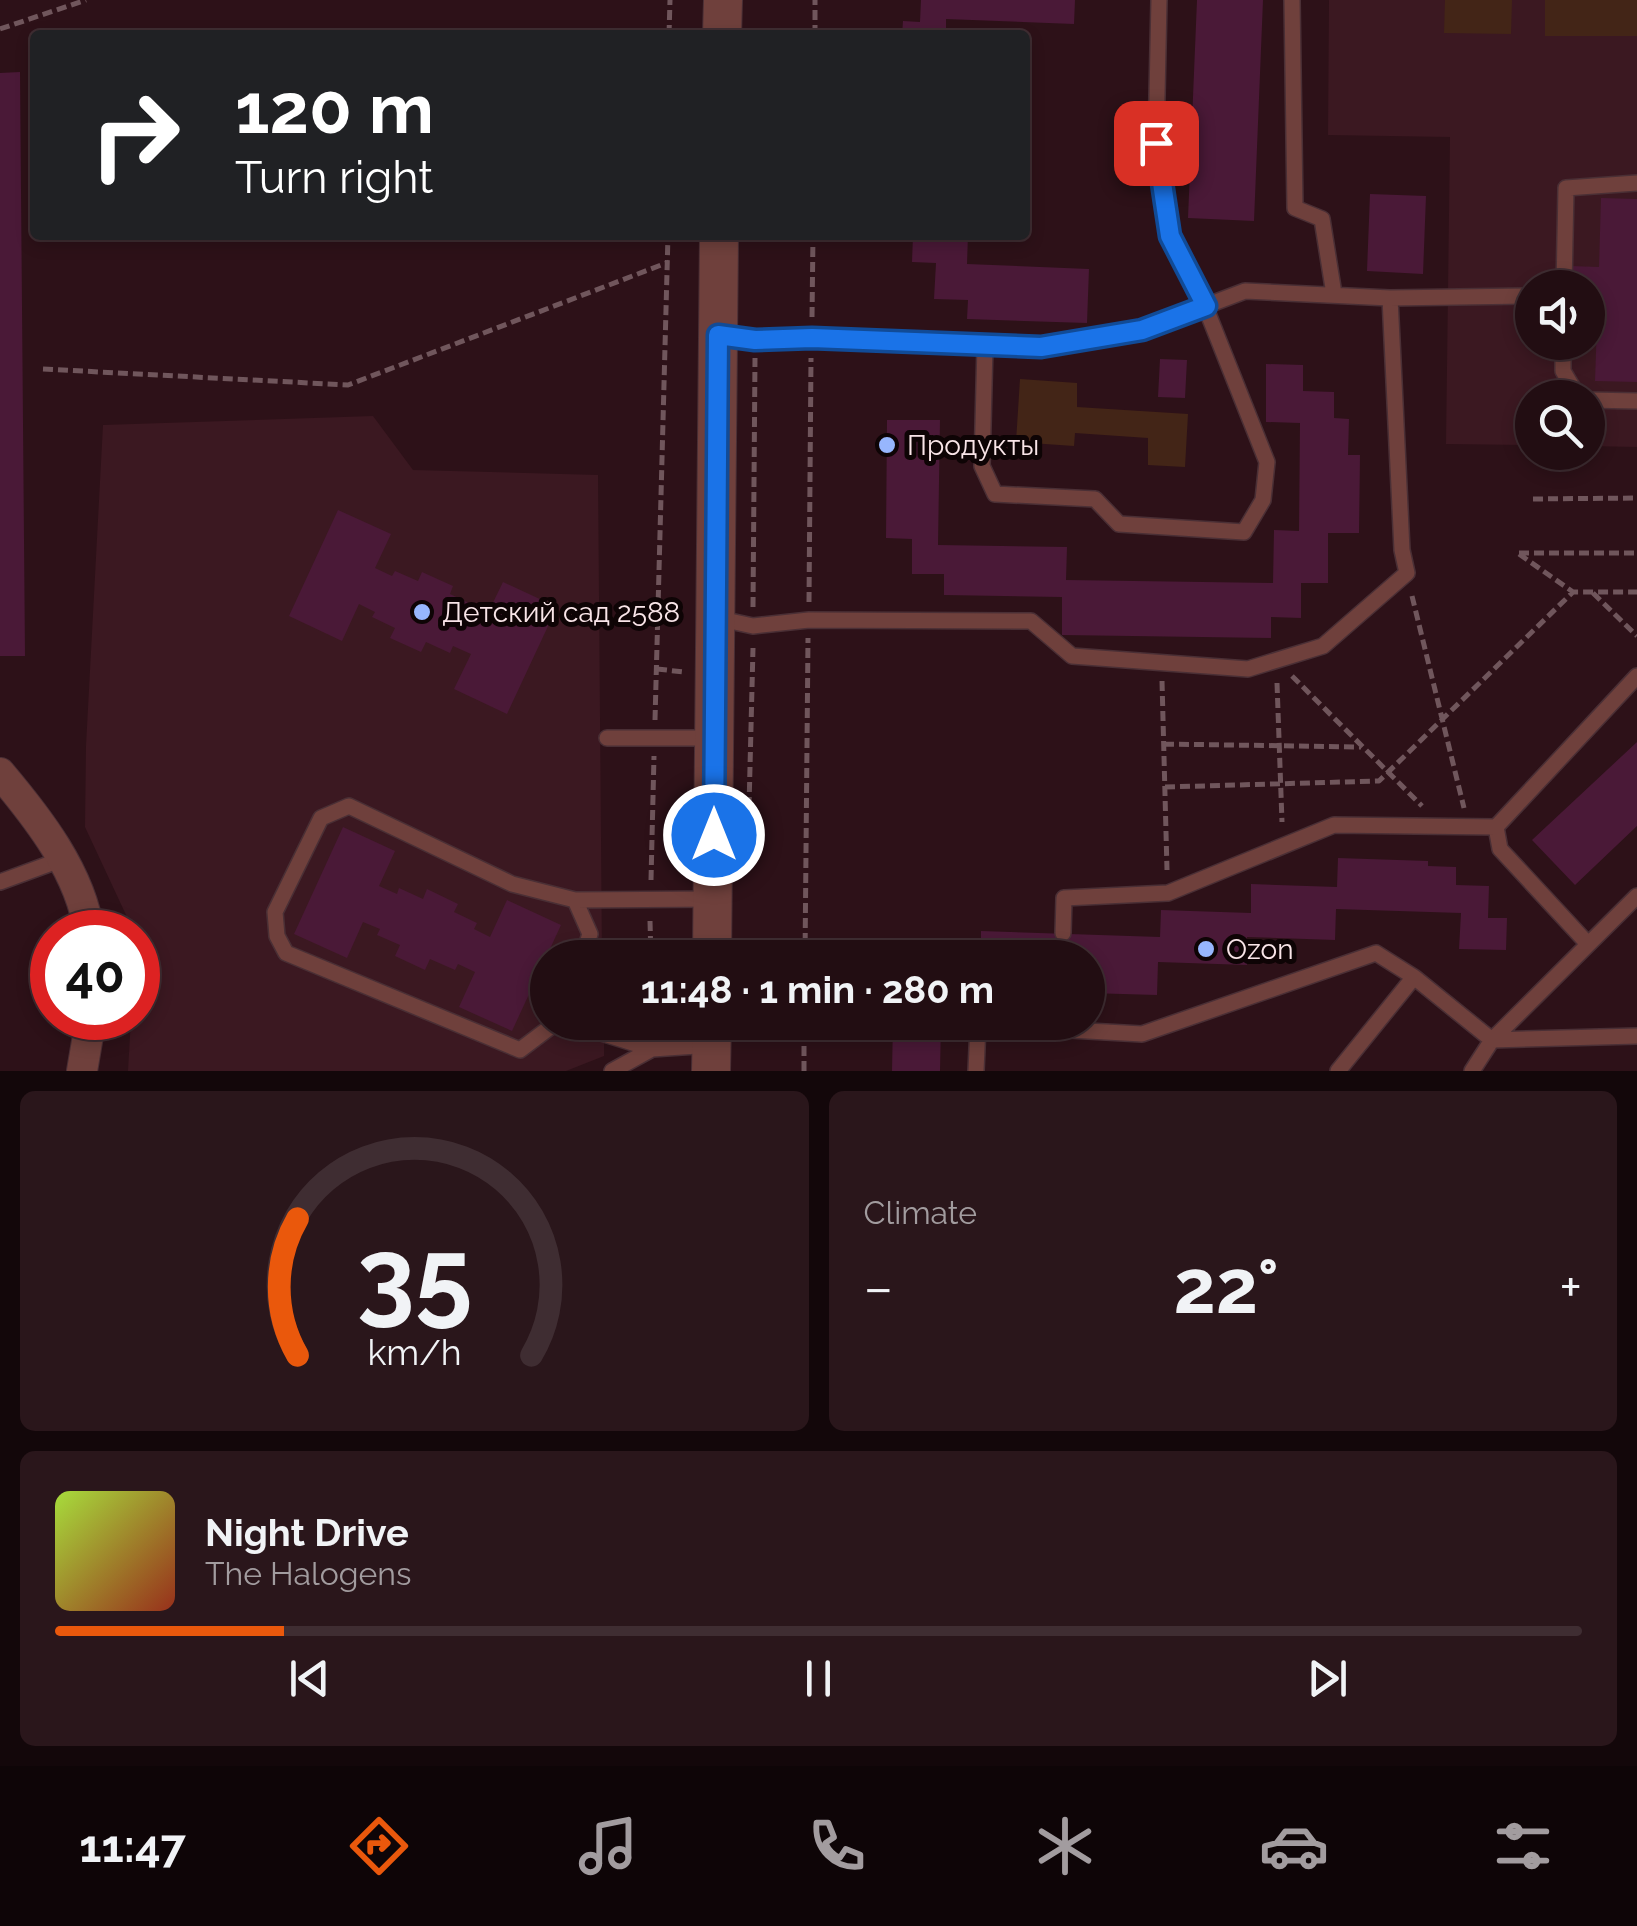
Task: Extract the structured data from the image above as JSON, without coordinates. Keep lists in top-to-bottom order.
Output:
{
  "places": ["Продукты", "Детский сад 2588", "Ozon"],
  "page": {
    "turn": ["120 m", "Turn right"],
    "limit": "40",
    "trip": "11:48 · 1 min · 280 m",
    "tile": "Climate",
    "heat": ["−", "22°", "+"],
    "song": ["Night Drive", "The Halogens"],
    "tabs": "11:47",
    "gauge": ["35", "km/h"]
  }
}
